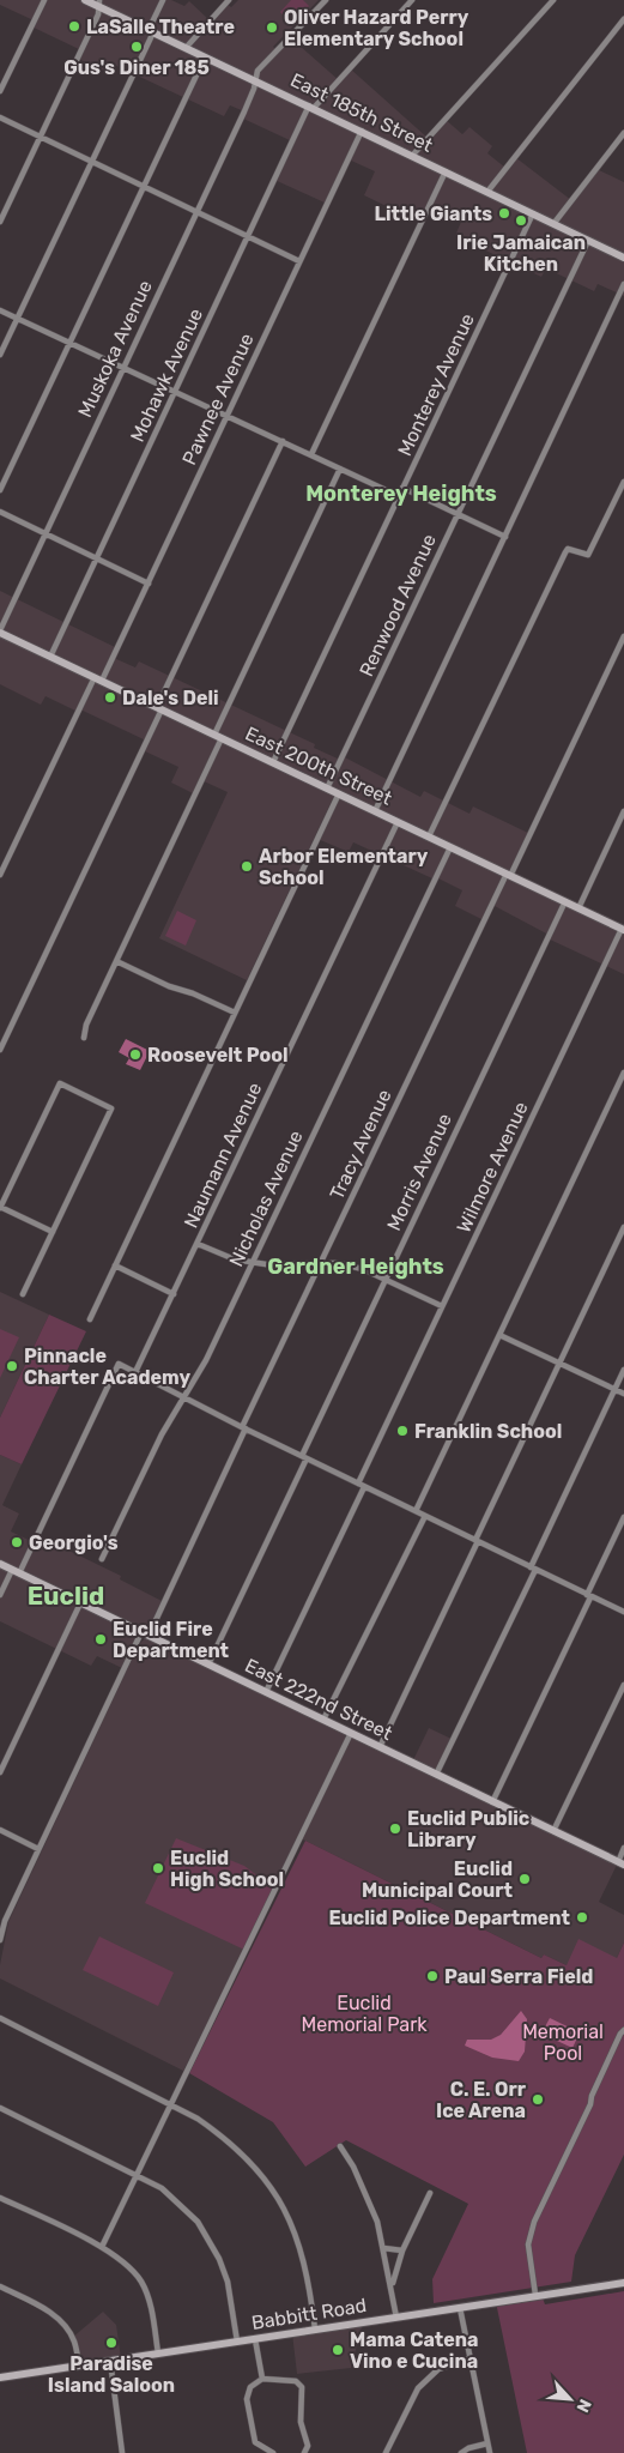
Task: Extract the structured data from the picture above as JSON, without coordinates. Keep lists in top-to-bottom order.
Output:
{
  "streets": {
    "street": [
      "East 185th Street",
      "Muskoka Avenue",
      "Mohawk Avenue",
      "Monterey Avenue",
      "Pawnee Avenue",
      "Renwood Avenue",
      "East 200th Street",
      "Tracy Avenue",
      "Naumann Avenue",
      "Wilmore Avenue",
      "Morris Avenue",
      "Nicholas Avenue",
      "East 222nd Street",
      "Babbitt Road"
    ]
  },
  "crossings": [
    ["East 185th Street", "Muskoka Avenue"],
    ["East 185th Street", "Mohawk Avenue"],
    ["East 185th Street", "Monterey Avenue"],
    ["East 185th Street", "Pawnee Avenue"],
    ["East 185th Street", "Renwood Avenue"],
    ["Muskoka Avenue", "East 200th Street"],
    ["Mohawk Avenue", "East 200th Street"],
    ["Monterey Avenue", "East 200th Street"],
    ["Pawnee Avenue", "East 200th Street"],
    ["Renwood Avenue", "East 200th Street"],
    ["East 200th Street", "Tracy Avenue"],
    ["East 200th Street", "Naumann Avenue"],
    ["East 200th Street", "Wilmore Avenue"],
    ["East 200th Street", "Morris Avenue"],
    ["East 200th Street", "Nicholas Avenue"],
    ["Tracy Avenue", "East 222nd Street"],
    ["Morris Avenue", "East 222nd Street"]
  ],
  "districts": ["Monterey Heights", "Gardner Heights", "Euclid"],
  "parks": ["Euclid Memorial Park", "Memorial Pool"],
  "places": [
    "LaSalle Theatre",
    "Oliver Hazard Perry Elementary School",
    "Gus's Diner 185",
    "Little Giants",
    "Irie Jamaican Kitchen",
    "Dale's Deli",
    "Arbor Elementary School",
    "Roosevelt Pool",
    "Pinnacle Charter Academy",
    "Franklin School",
    "Georgio's",
    "Euclid Fire Department",
    "Euclid Public Library",
    "Euclid High School",
    "Euclid Municipal Court",
    "Euclid Police Department",
    "Paul Serra Field",
    "C. E. Orr Ice Arena",
    "Paradise Island Saloon",
    "Mama Catena Vino e Cucina"
  ],
  "north": "bottom right"
}
